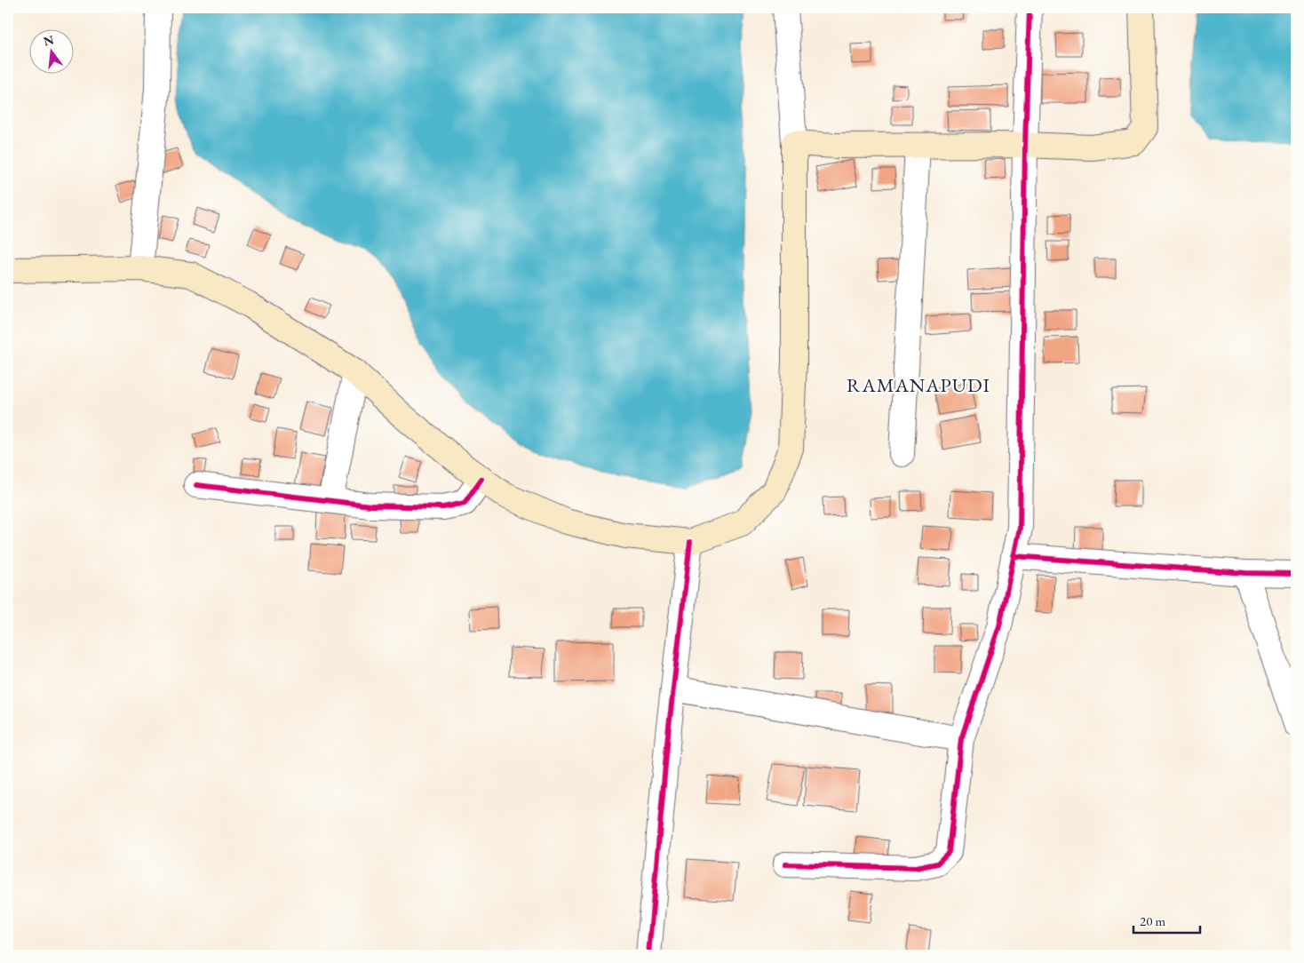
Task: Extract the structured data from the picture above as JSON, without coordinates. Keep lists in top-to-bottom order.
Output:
{
  "districts": ["RAMANAPUDI"],
  "scale_bar": "20 m",
  "north": "top"
}
